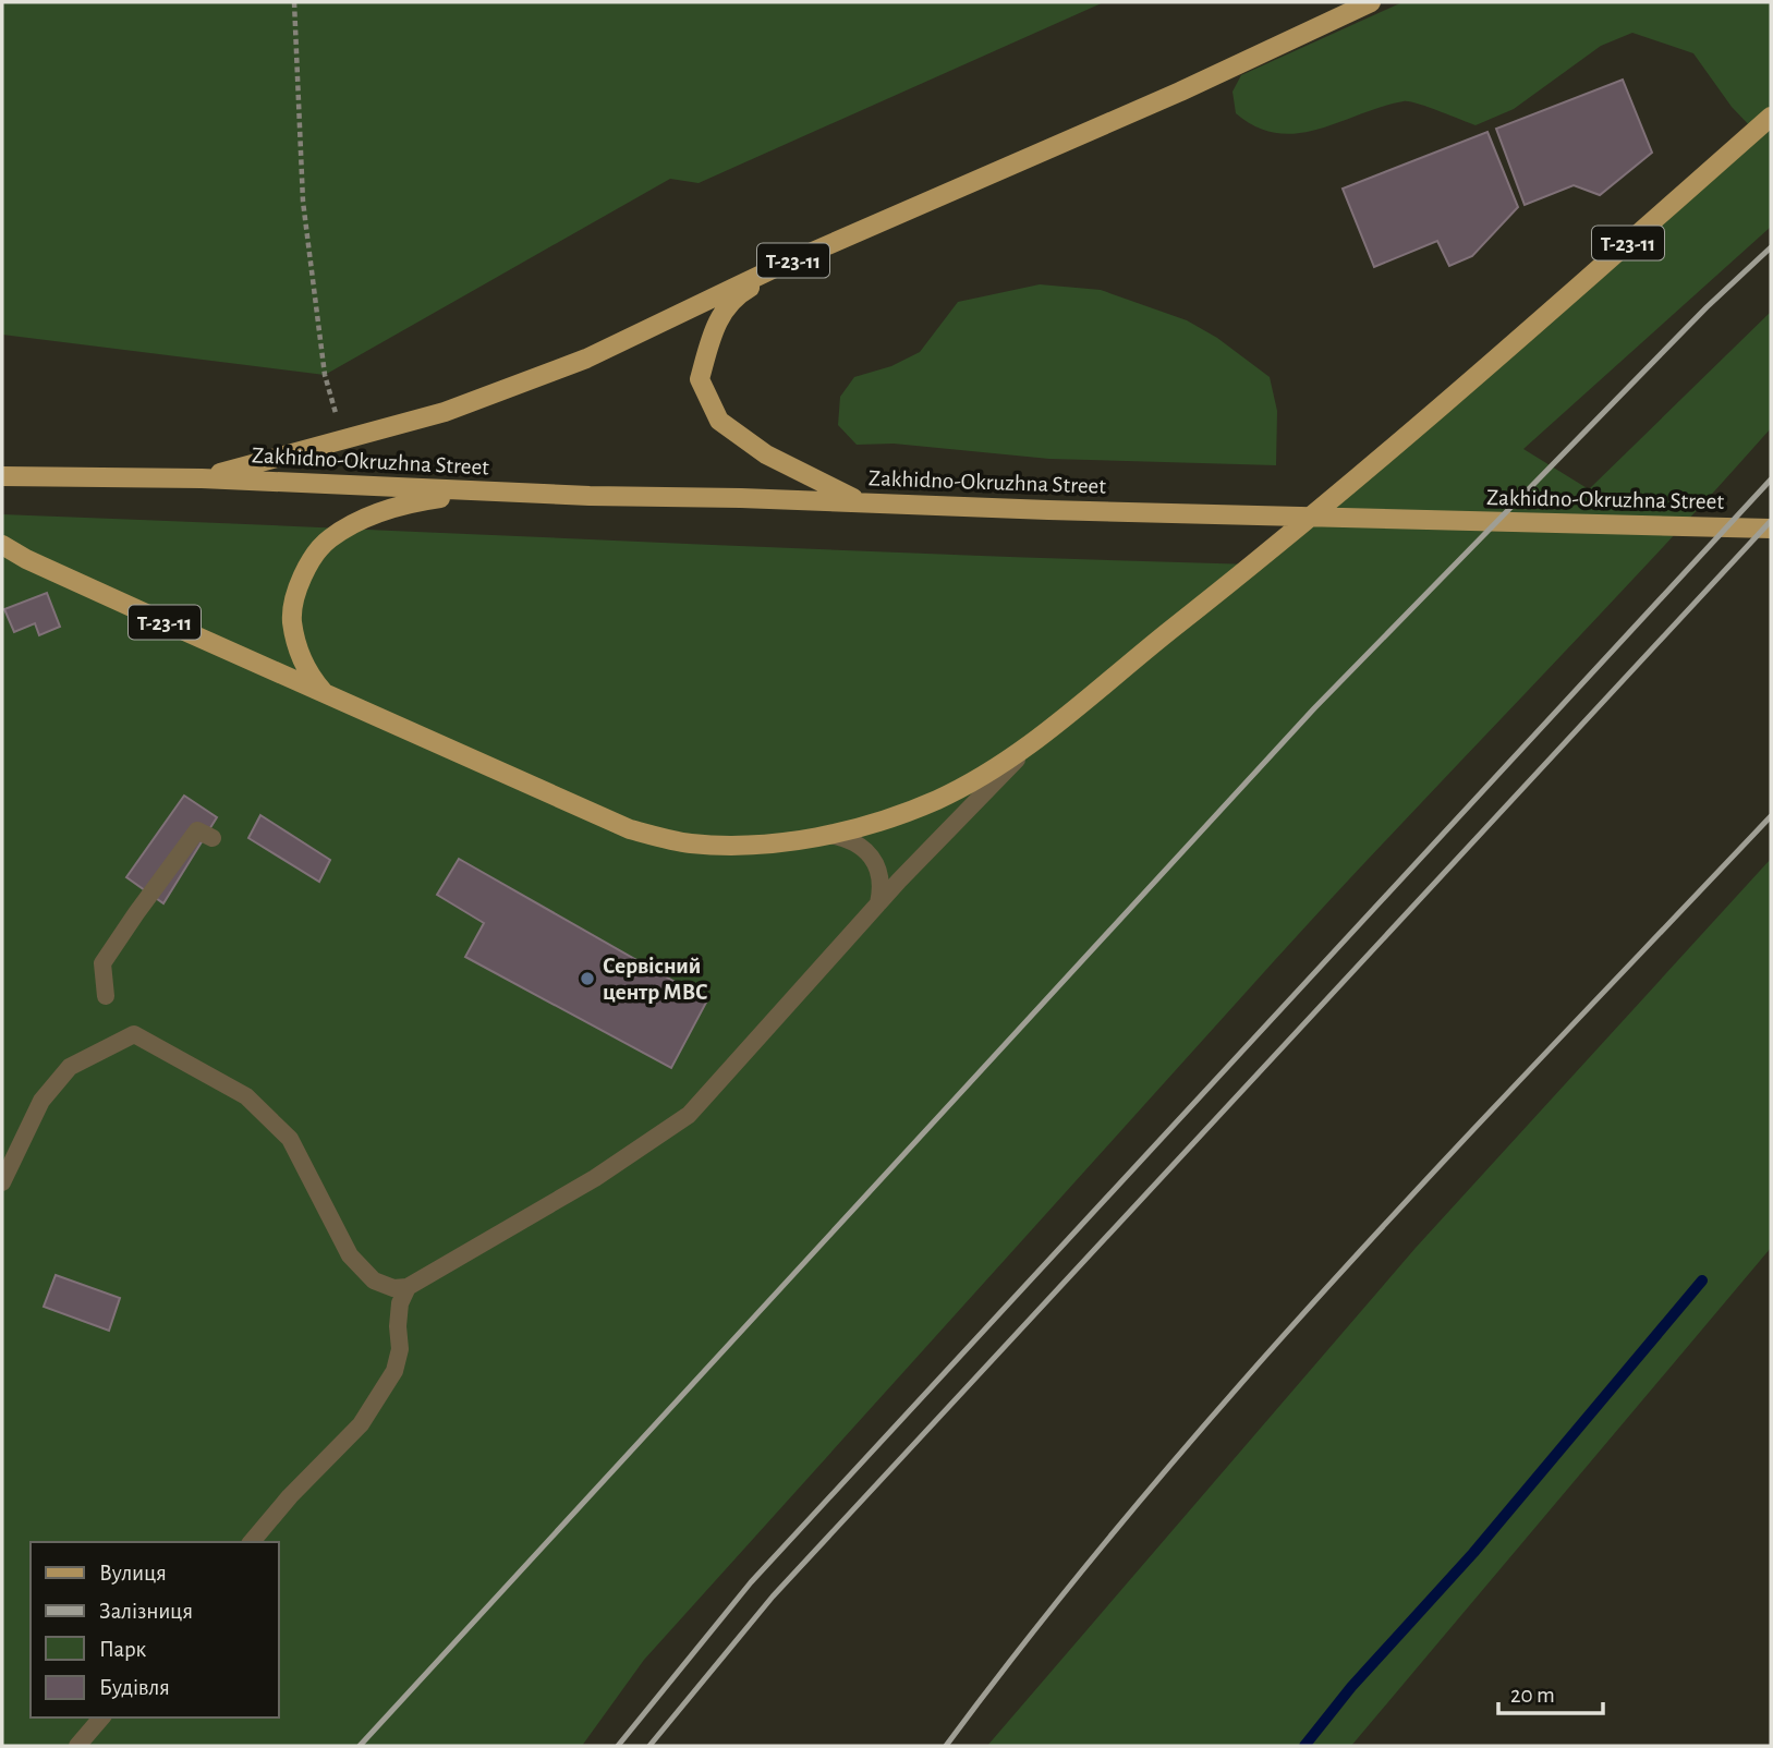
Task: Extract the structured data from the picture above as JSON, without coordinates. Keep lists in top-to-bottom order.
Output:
{
  "streets": {
    "main road": ["Т-23-11", "Zakhidno-Okruzhna Street"]
  },
  "crossings": [
    ["Т-23-11", "Zakhidno-Okruzhna Street"]
  ],
  "places": ["Сервісний центр МВС"],
  "legend": [
    "Вулиця",
    "Залізниця",
    "Парк",
    "Будівля"
  ],
  "scale_bar": "20 m"
}
